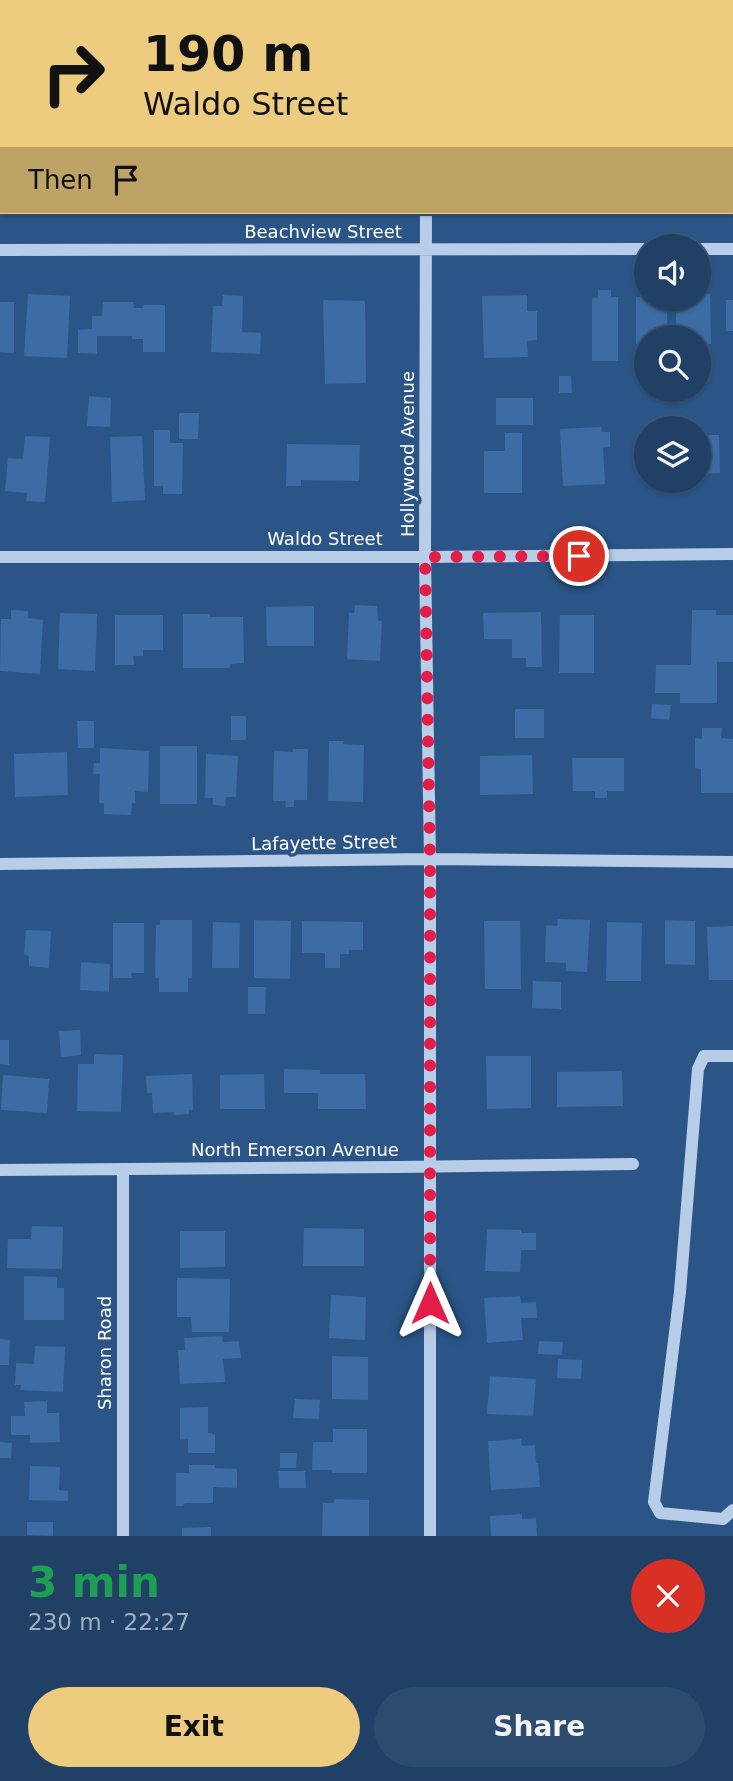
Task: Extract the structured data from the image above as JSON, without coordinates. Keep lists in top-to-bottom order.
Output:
{
  "streets": {
    "street": [
      "Beachview Street",
      "Hollywood Avenue",
      "Waldo Street",
      "Lafayette Street",
      "North Emerson Avenue",
      "Sharon Road"
    ]
  },
  "crossings": [
    ["Beachview Street", "Hollywood Avenue"],
    ["Hollywood Avenue", "Waldo Street"],
    ["Hollywood Avenue", "Lafayette Street"],
    ["Hollywood Avenue", "North Emerson Avenue"],
    ["North Emerson Avenue", "Sharon Road"]
  ],
  "page": {
    "turn": ["190 m", "Waldo Street"],
    "then": "Then",
    "heading": ["3 min", "230 m · 22:27"],
    "buttons": ["Exit", "Share"]
  }
}
